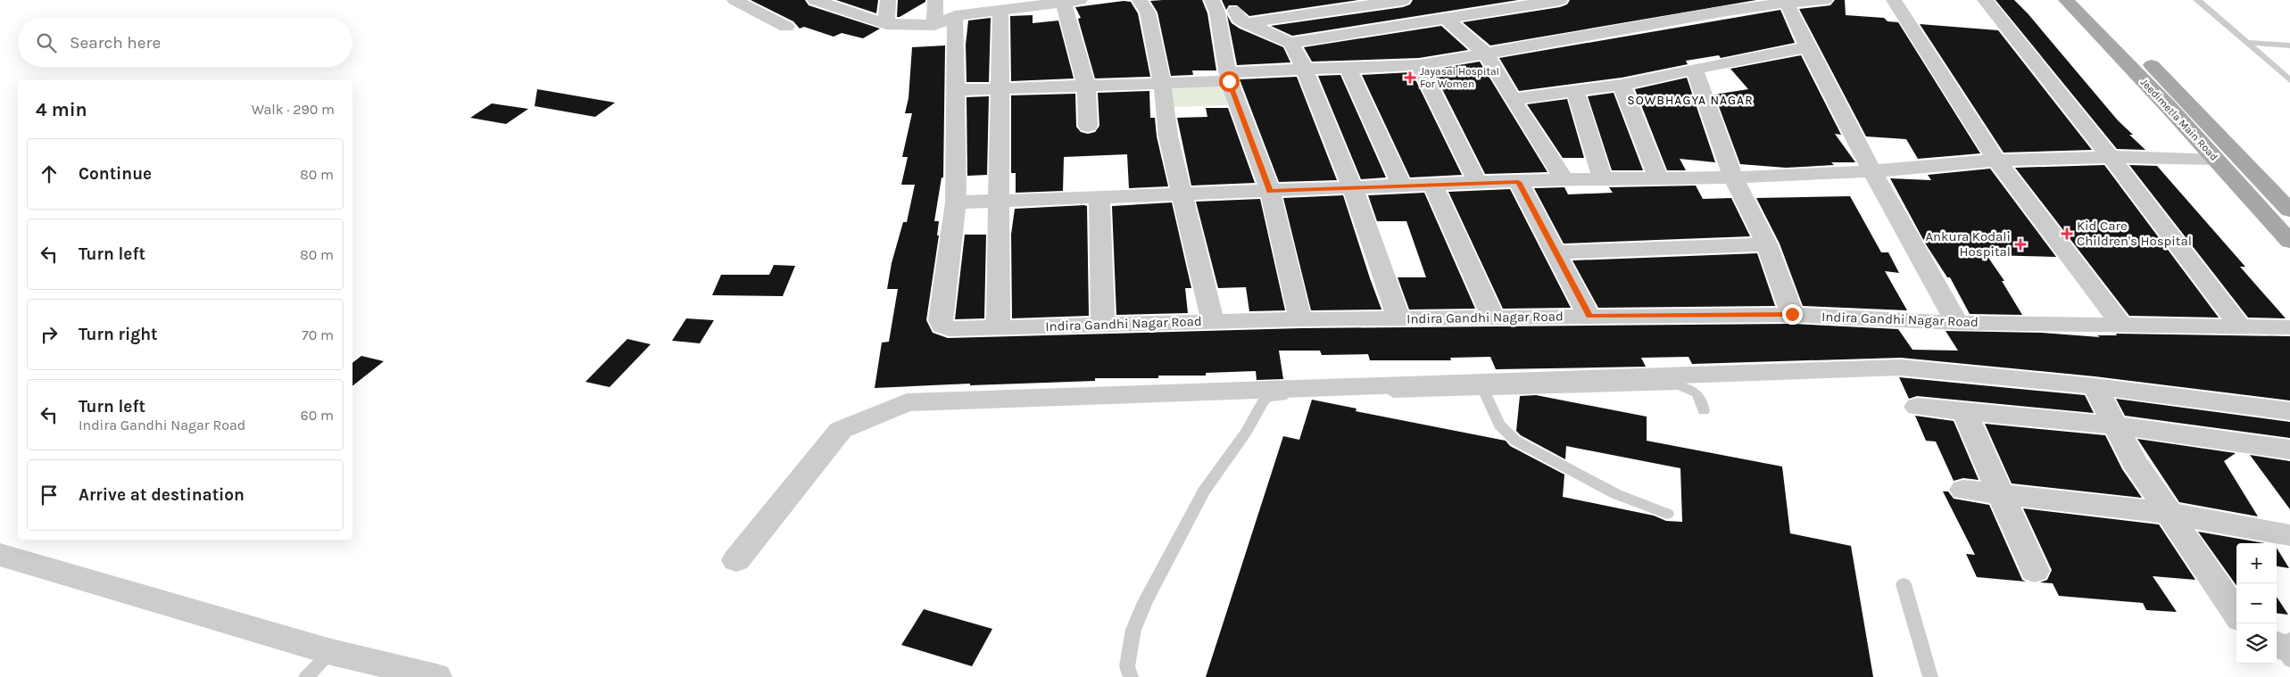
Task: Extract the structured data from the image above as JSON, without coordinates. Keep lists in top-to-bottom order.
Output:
{
  "streets": {
    "main road": ["Jeedimetla Main Road"],
    "street": ["Indira Gandhi Nagar Road"]
  },
  "districts": ["SOWBHAGYA NAGAR"],
  "places": {
    "health": ["Jayasai Hospital For Women", "Kid Care Children's Hospital", "Ankura Kodali Hospital"]
  },
  "page": {
    "search": "Search here",
    "heading": ["4 min", "Walk · 290 m"],
    "list": [
      ["Continue", "80 m"],
      ["Turn left", "80 m"],
      ["Turn right", "70 m"],
      ["Turn left", "Indira Gandhi Nagar Road", "60 m"],
      "Arrive at destination"
    ],
    "map_buttons": ["+", "−"]
  }
}
